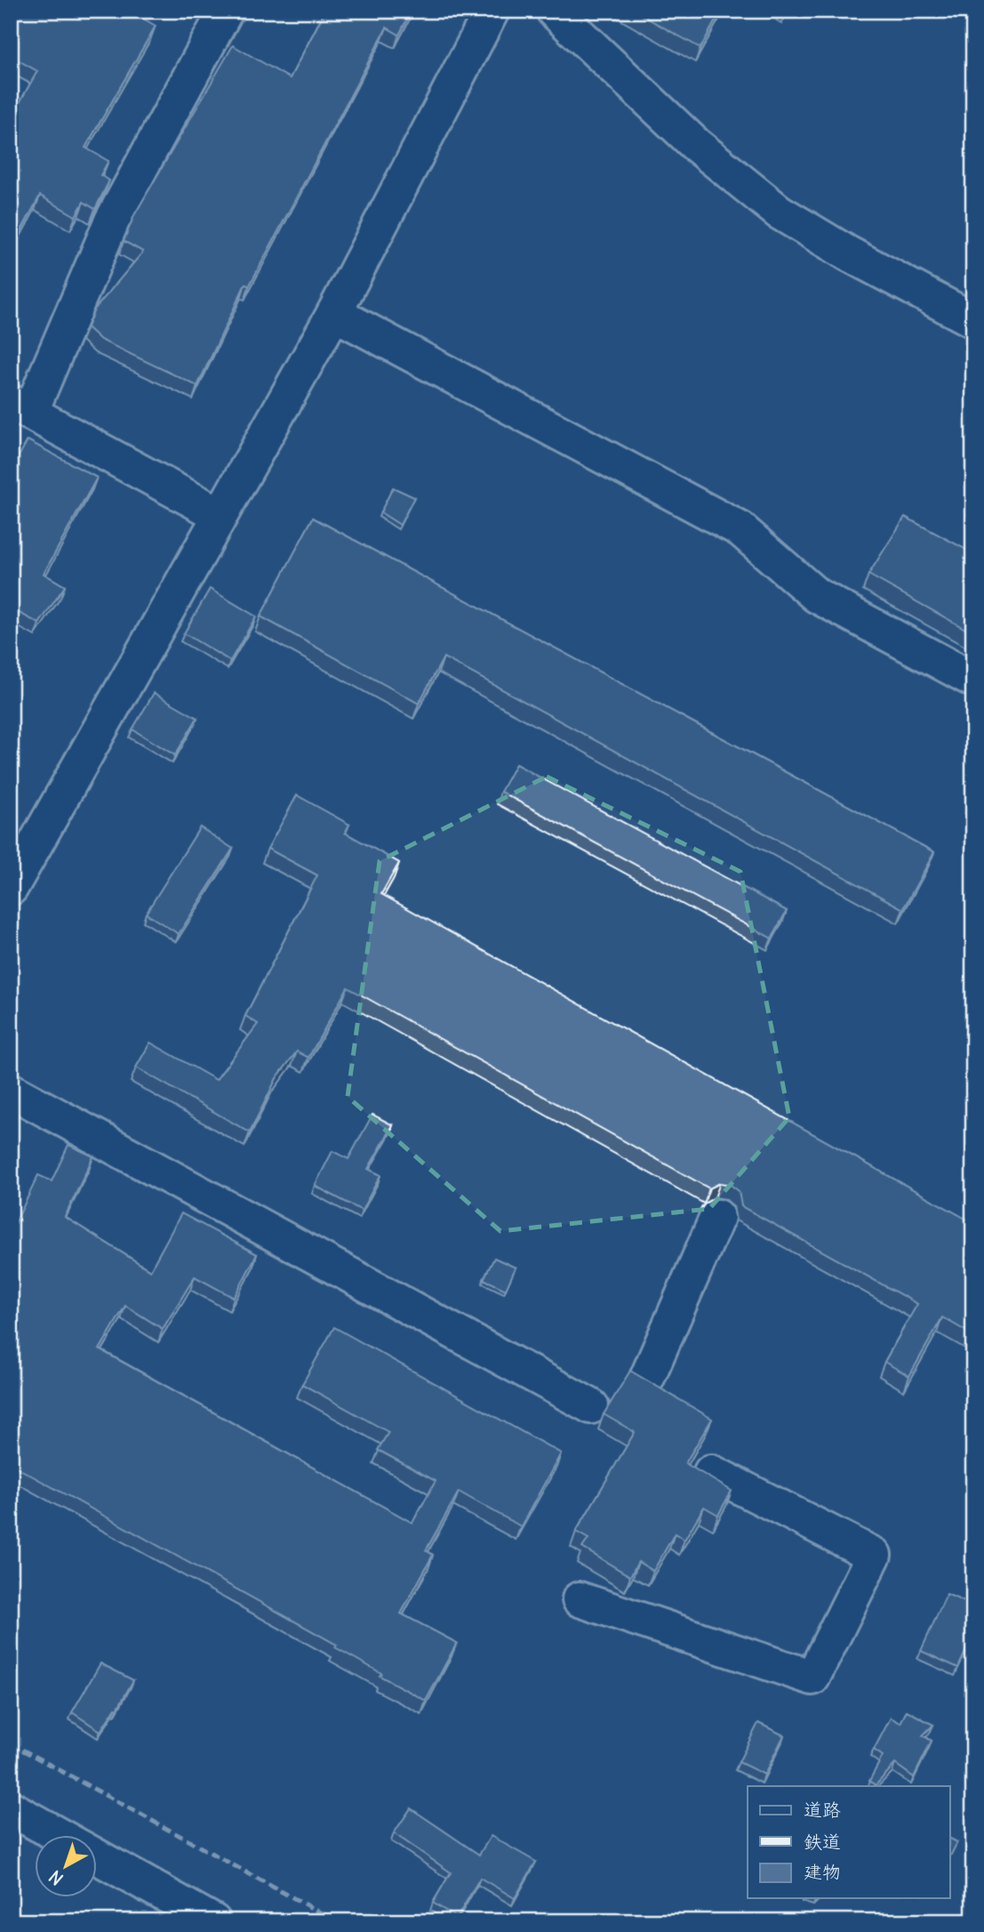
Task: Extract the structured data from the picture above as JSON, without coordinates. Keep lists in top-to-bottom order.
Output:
{
  "legend": ["道路", "鉄道", "建物"],
  "north": "bottom left"
}
